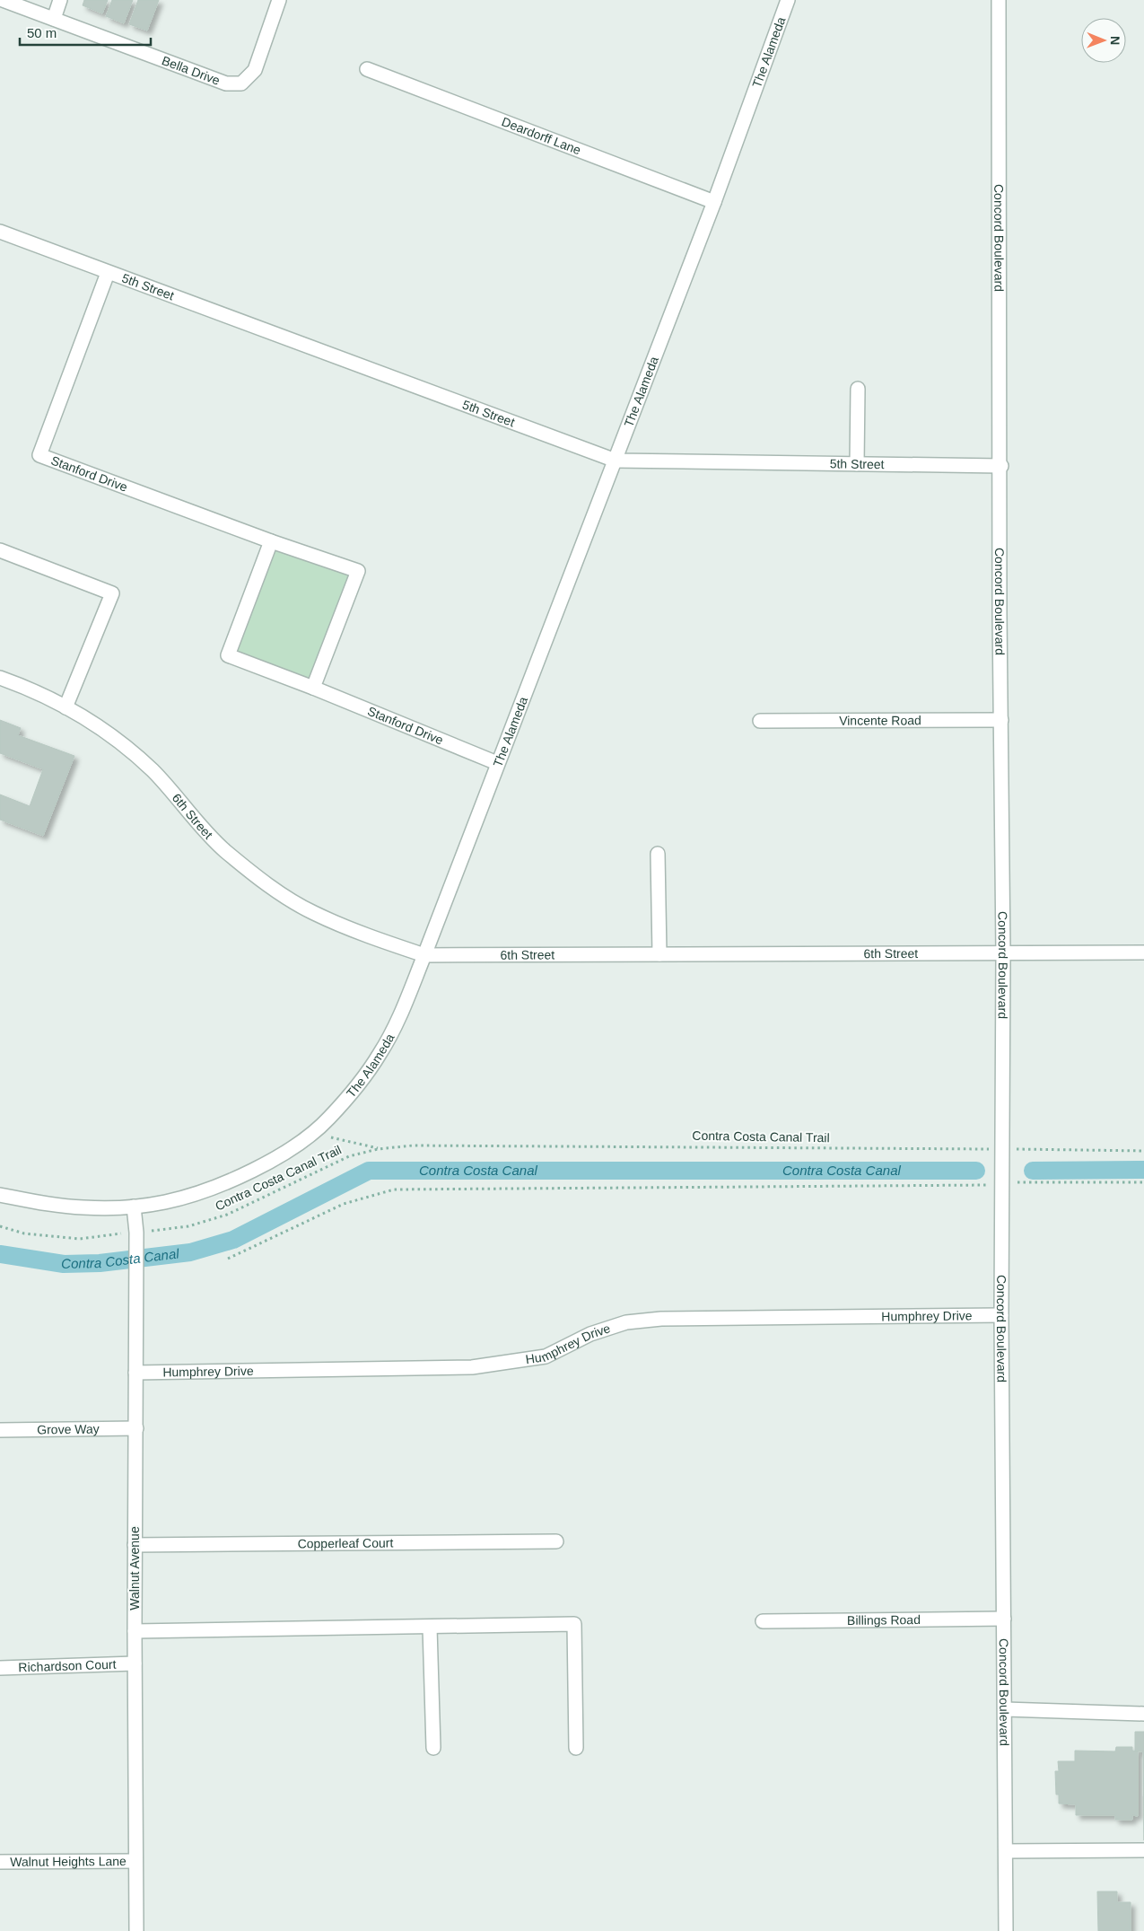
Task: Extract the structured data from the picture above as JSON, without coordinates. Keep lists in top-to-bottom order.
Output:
{
  "streets": {
    "street": [
      "The Alameda",
      "Bella Drive",
      "Deardorff Lane",
      "Concord Boulevard",
      "5th Street",
      "Stanford Drive",
      "Vincente Road",
      "6th Street",
      "Humphrey Drive",
      "Grove Way",
      "Copperleaf Court",
      "Walnut Avenue",
      "Billings Road",
      "Richardson Court",
      "Walnut Heights Lane"
    ],
    "path": ["Contra Costa Canal Trail"]
  },
  "crossings": [
    ["The Alameda", "Deardorff Lane"],
    ["The Alameda", "5th Street"],
    ["The Alameda", "Stanford Drive"],
    ["The Alameda", "6th Street"],
    ["The Alameda", "Contra Costa Canal Trail"],
    ["The Alameda", "Walnut Avenue"],
    ["Concord Boulevard", "5th Street"],
    ["Concord Boulevard", "Vincente Road"],
    ["Concord Boulevard", "6th Street"],
    ["Concord Boulevard", "Contra Costa Canal Trail"],
    ["Concord Boulevard", "Humphrey Drive"],
    ["Concord Boulevard", "Billings Road"],
    ["5th Street", "Stanford Drive"],
    ["Contra Costa Canal Trail", "Walnut Avenue"],
    ["Humphrey Drive", "Walnut Avenue"],
    ["Grove Way", "Walnut Avenue"],
    ["Copperleaf Court", "Walnut Avenue"],
    ["Walnut Avenue", "Richardson Court"],
    ["Walnut Avenue", "Walnut Heights Lane"]
  ],
  "water": ["Contra Costa Canal"],
  "scale_bar": "50 m",
  "north": "right"
}
